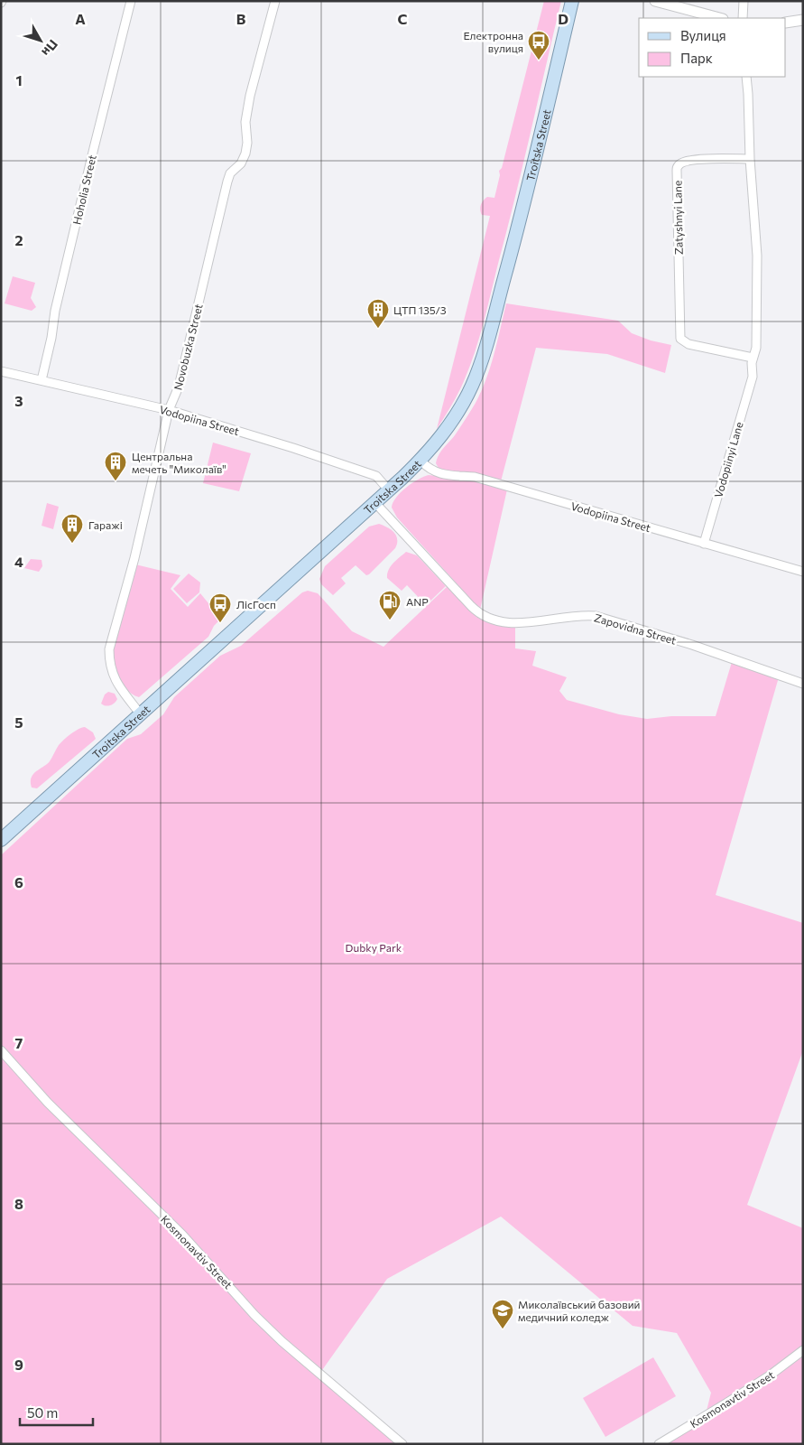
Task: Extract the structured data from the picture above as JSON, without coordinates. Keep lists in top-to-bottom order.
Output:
{
  "streets": {
    "main road": ["Troitska Street"],
    "street": [
      "Hoholia Street",
      "Zatyshnyi Lane",
      "Novobuzka Street",
      "Vodopiina Street",
      "Vodopiinyi Lane",
      "Zapovidna Street",
      "Kosmonavtiv Street"
    ]
  },
  "crossings": [
    ["Troitska Street", "Novobuzka Street"],
    ["Troitska Street", "Vodopiina Street"],
    ["Troitska Street", "Zapovidna Street"],
    ["Hoholia Street", "Vodopiina Street"],
    ["Zatyshnyi Lane", "Vodopiinyi Lane"],
    ["Novobuzka Street", "Vodopiina Street"],
    ["Vodopiina Street", "Vodopiinyi Lane"]
  ],
  "parks": ["Dubky Park"],
  "places": {
    "bus stop": ["Електронна вулиця", "ЛісГосп"],
    "building": ["ЦТП 135/3", "Центральна мечеть \"Миколаїв\"", "Гаражі"],
    "fuel station": ["ANP"],
    "school or university": ["Миколаївський базовий медичний коледж"]
  },
  "legend": ["Вулиця", "Парк"],
  "scale_bar": "50 m",
  "north": "bottom right",
  "grid": {
    "columns": [
      "A",
      "B",
      "C",
      "D"
    ],
    "rows": [
      "1",
      "2",
      "3",
      "4",
      "5",
      "6",
      "7",
      "8",
      "9"
    ]
  }
}
